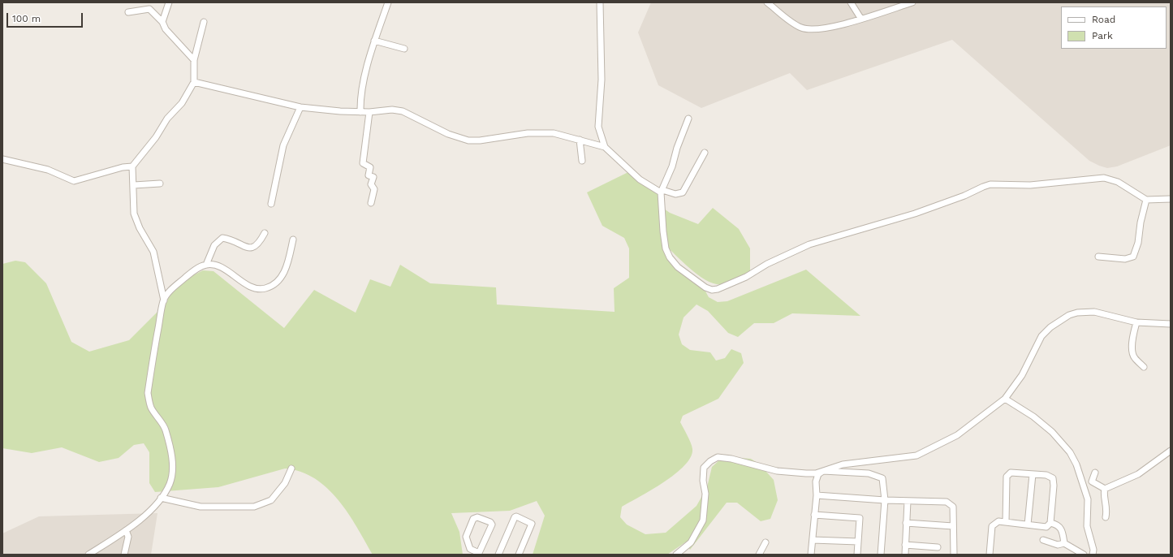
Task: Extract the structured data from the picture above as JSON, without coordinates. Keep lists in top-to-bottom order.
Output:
{
  "legend": ["Road", "Park"],
  "scale_bar": "100 m"
}
